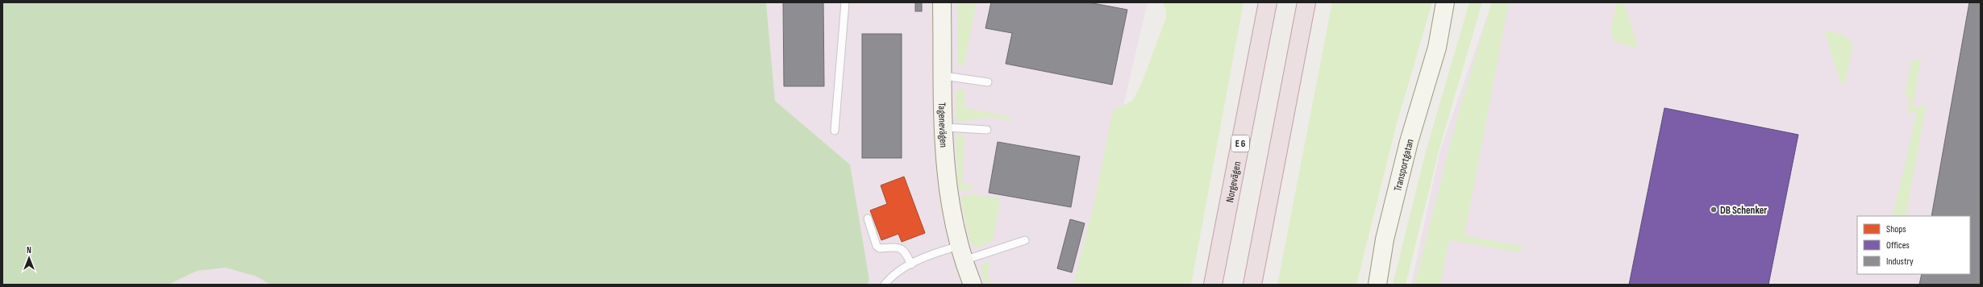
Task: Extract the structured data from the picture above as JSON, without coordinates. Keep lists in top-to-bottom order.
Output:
{
  "streets": {
    "highway": ["E 6", "Norgevägen"],
    "street": ["Tagenevägen", "Transportgatan"]
  },
  "places": ["DB Schenker"],
  "legend": ["Shops", "Offices", "Industry"],
  "north": "top"
}
